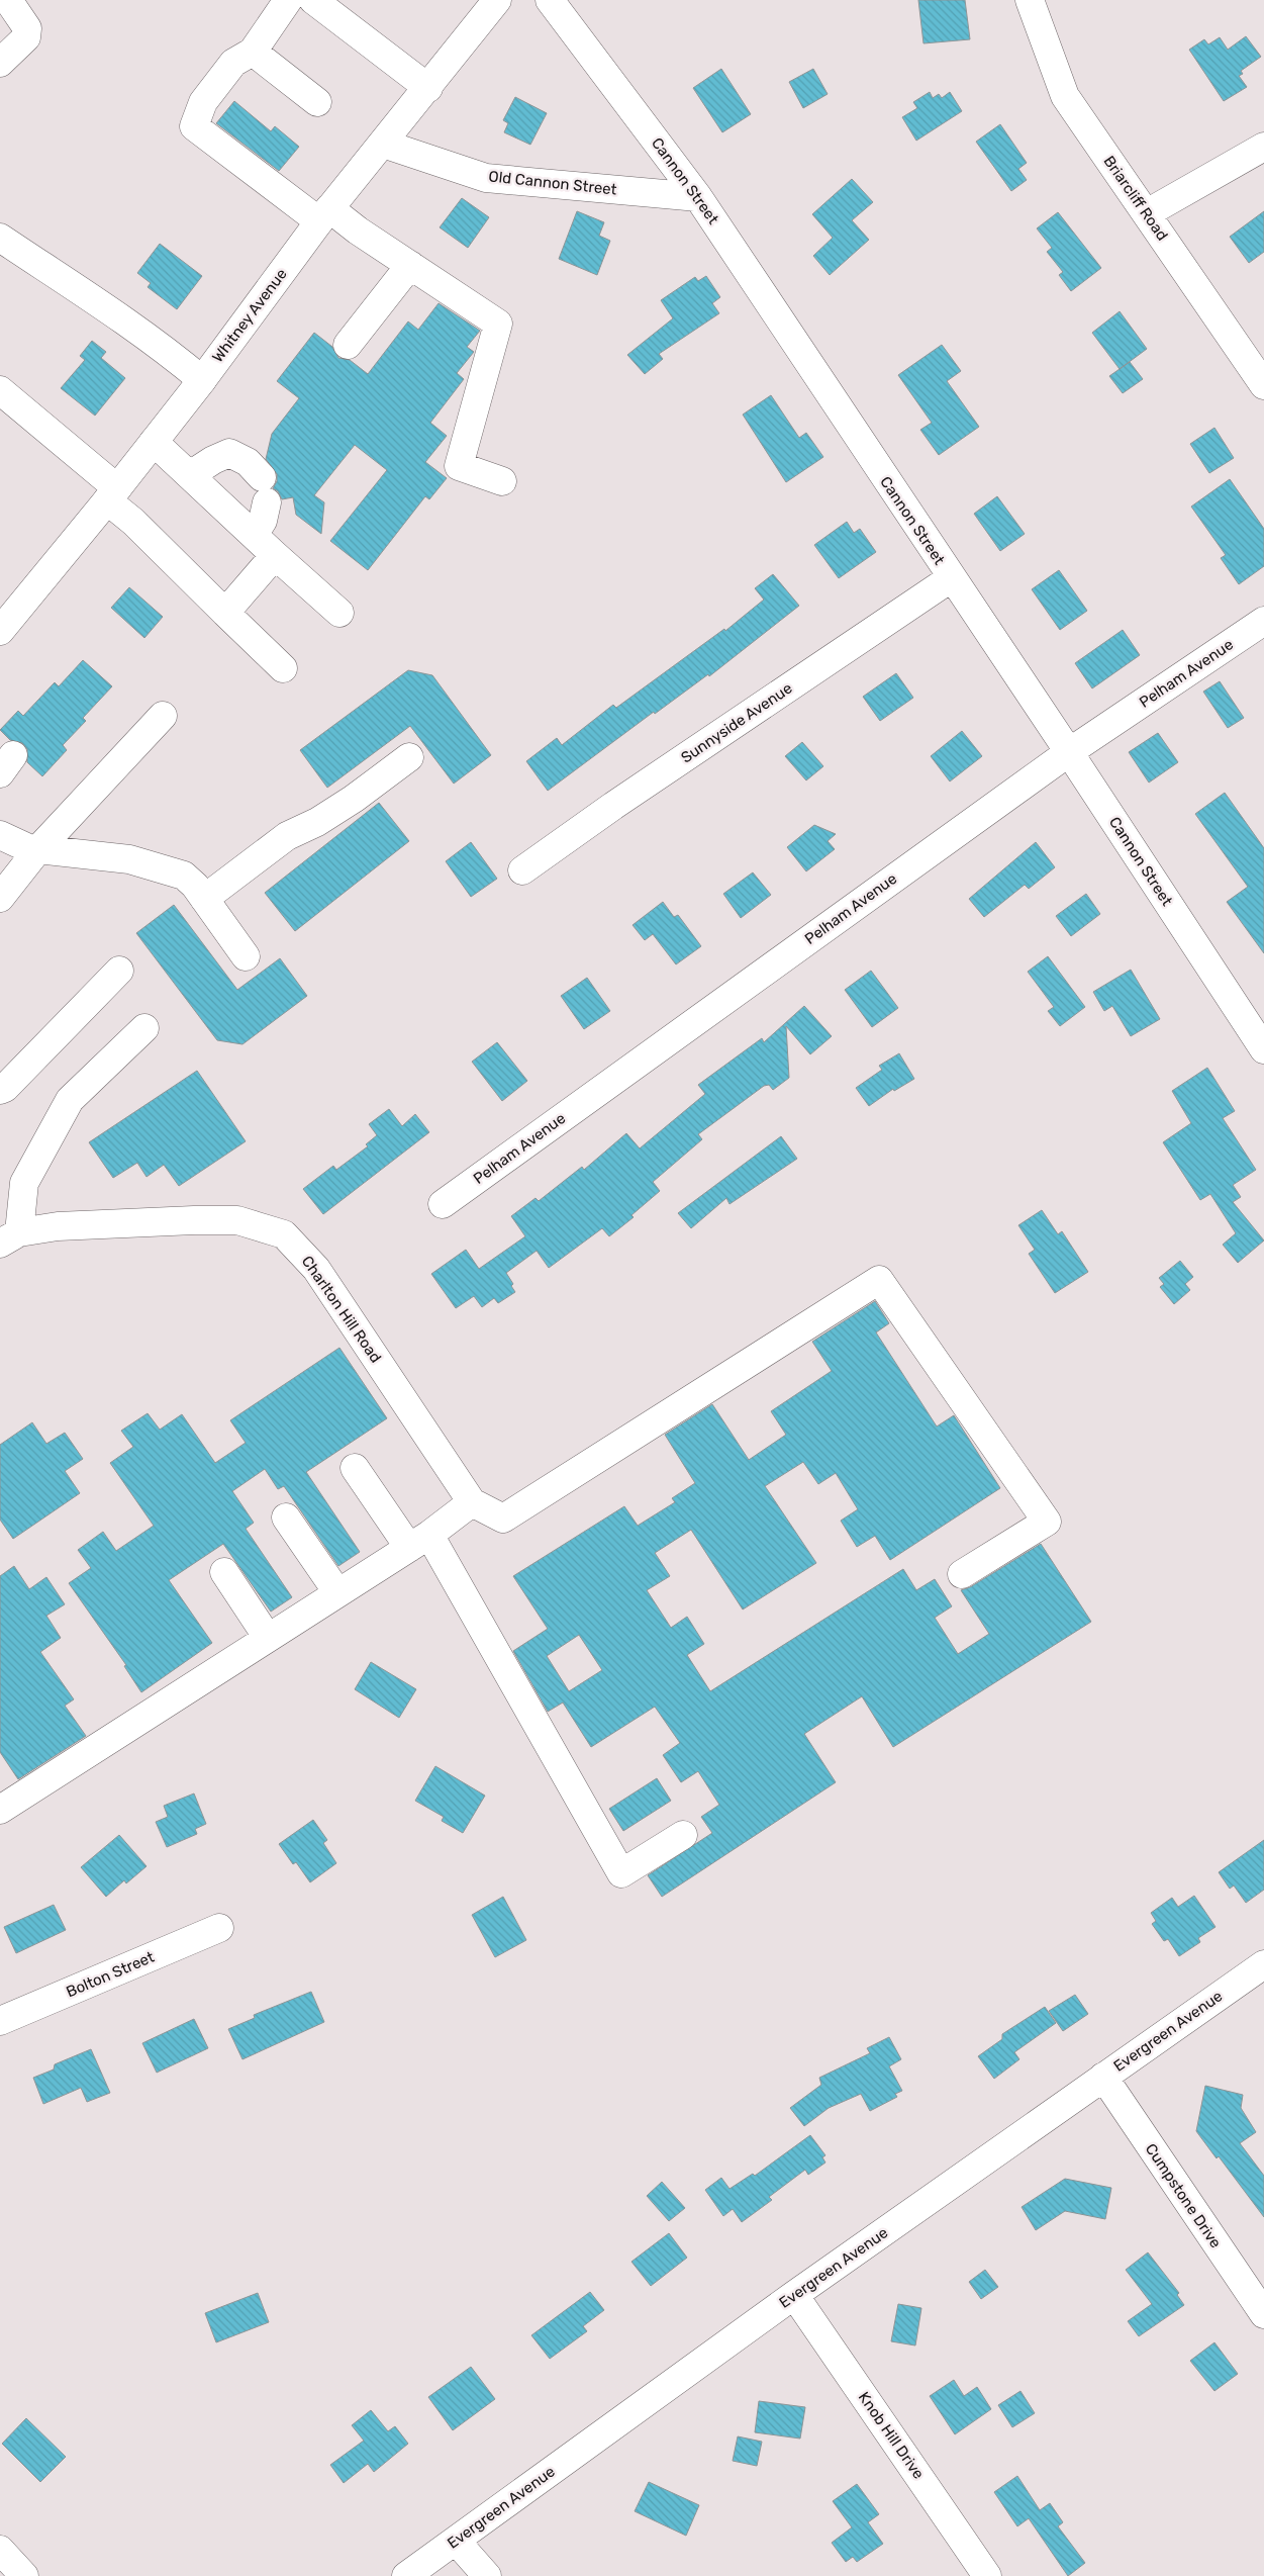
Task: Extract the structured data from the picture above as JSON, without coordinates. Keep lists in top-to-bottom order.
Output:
{
  "streets": {
    "street": [
      "Cannon Street",
      "Old Cannon Street",
      "Briarcliff Road",
      "Whitney Avenue",
      "Pelham Avenue",
      "Sunnyside Avenue",
      "Charlton Hill Road",
      "Bolton Street",
      "Evergreen Avenue",
      "Cumpstone Drive",
      "Knob Hill Drive"
    ]
  },
  "crossings": [
    ["Cannon Street", "Old Cannon Street"],
    ["Cannon Street", "Pelham Avenue"],
    ["Cannon Street", "Sunnyside Avenue"],
    ["Old Cannon Street", "Whitney Avenue"],
    ["Evergreen Avenue", "Cumpstone Drive"],
    ["Evergreen Avenue", "Knob Hill Drive"]
  ]
}
